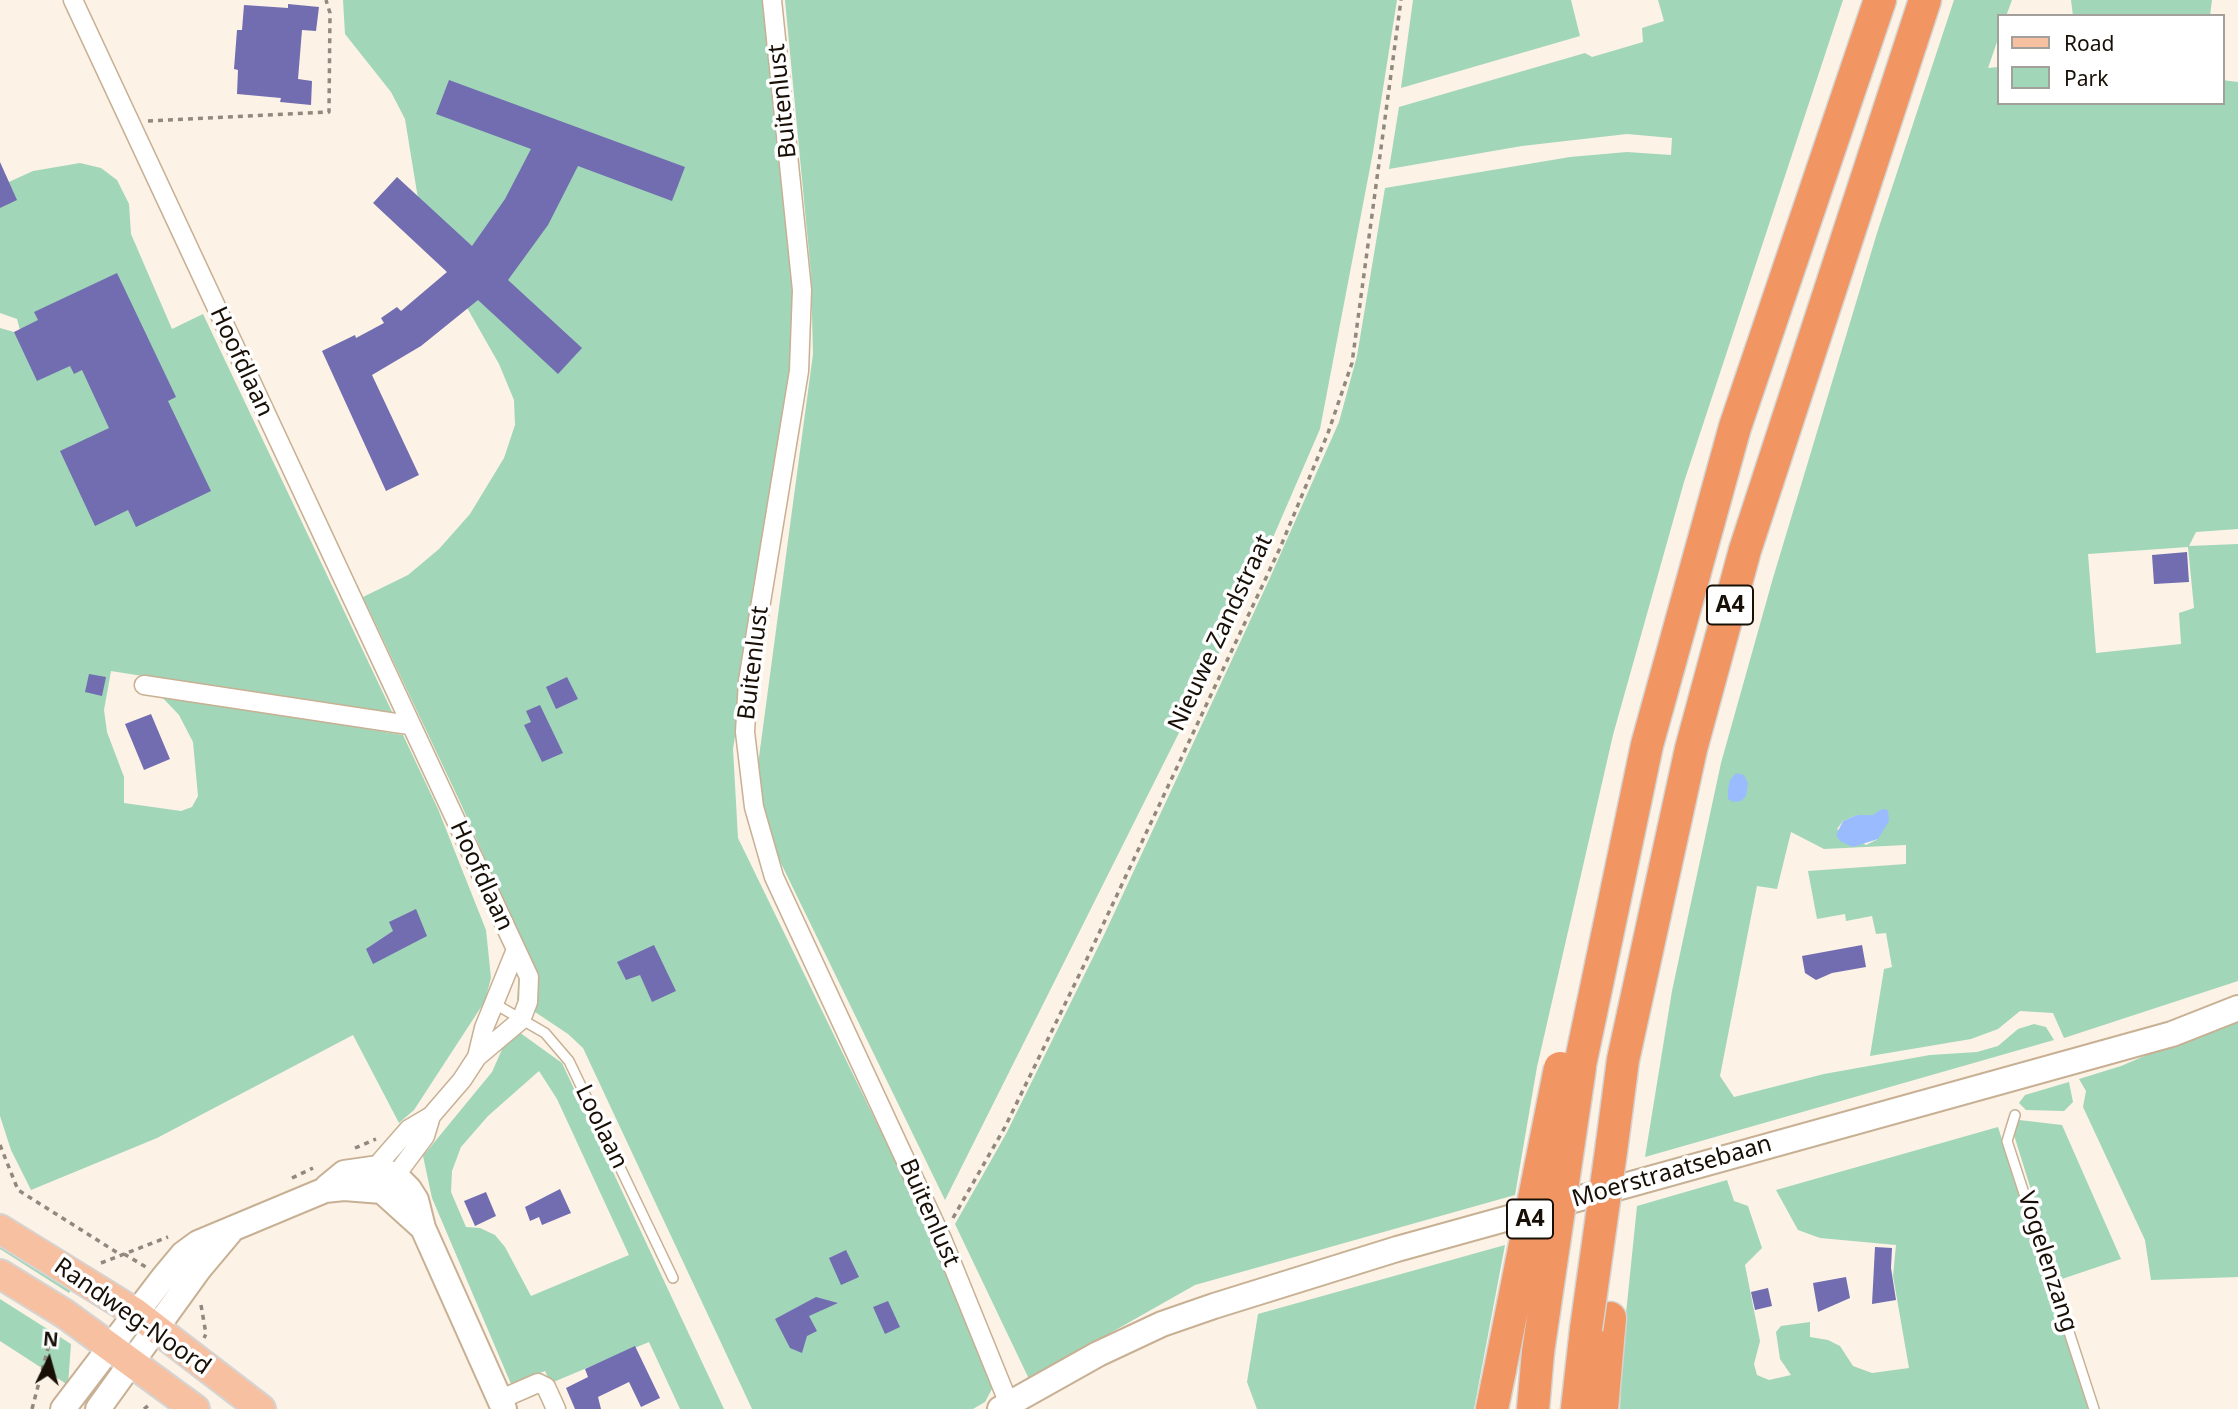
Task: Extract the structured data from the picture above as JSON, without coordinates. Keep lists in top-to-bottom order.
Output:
{
  "streets": {
    "highway": ["A4"],
    "main road": ["Randweg-Noord"],
    "street": ["Buitenlust", "Hoofdlaan", "Moerstraatsebaan"],
    "lane": ["Loolaan", "Vogelenzang"],
    "path": ["Nieuwe Zandstraat"]
  },
  "crossings": [
    ["Buitenlust", "Nieuwe Zandstraat"],
    ["Buitenlust", "Moerstraatsebaan"],
    ["Hoofdlaan", "Loolaan"]
  ],
  "legend": ["Road", "Park"],
  "north": "top"
}
